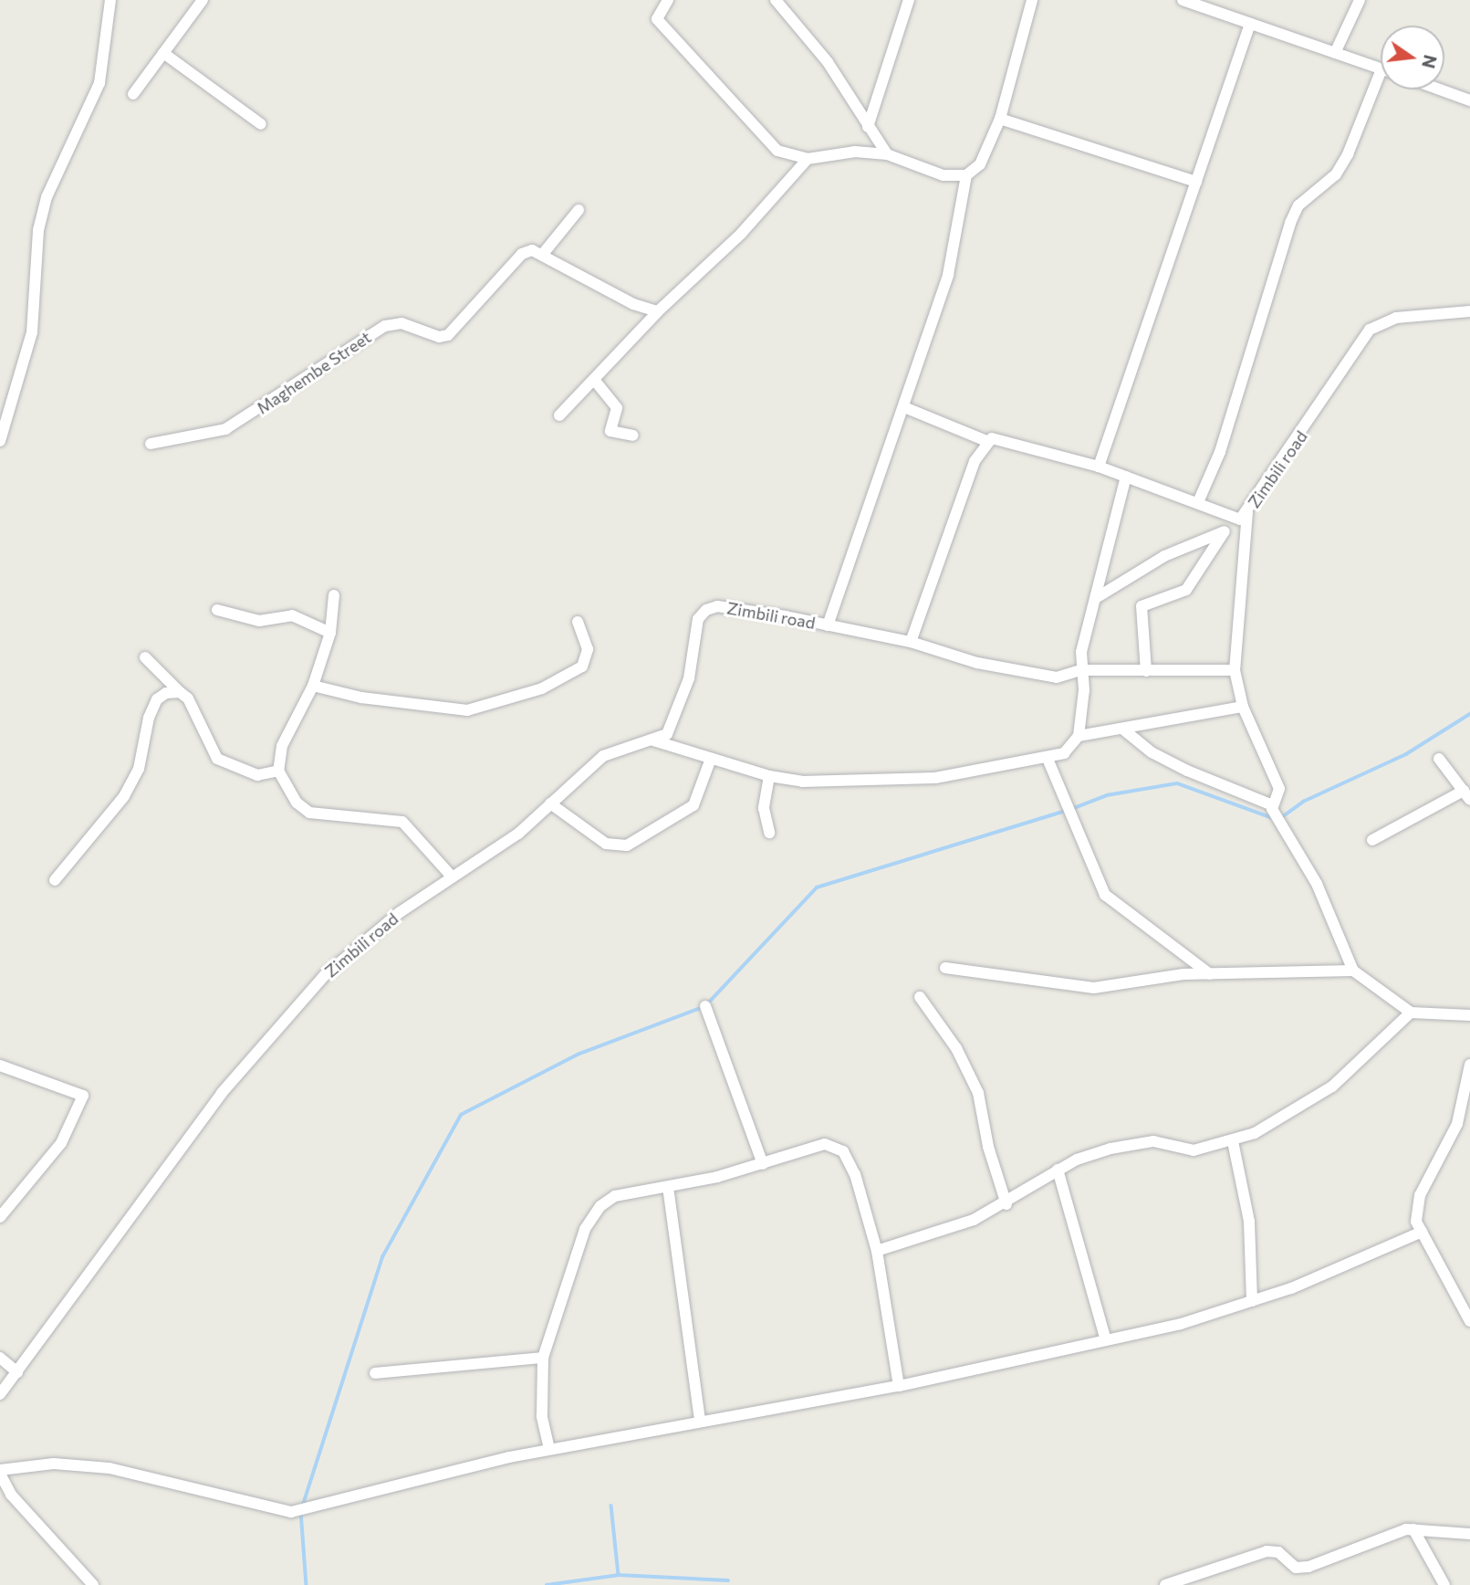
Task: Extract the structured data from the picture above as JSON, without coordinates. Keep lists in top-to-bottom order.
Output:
{
  "streets": {
    "street": ["Maghembe Street", "Zimbili road"]
  },
  "north": "right"
}
